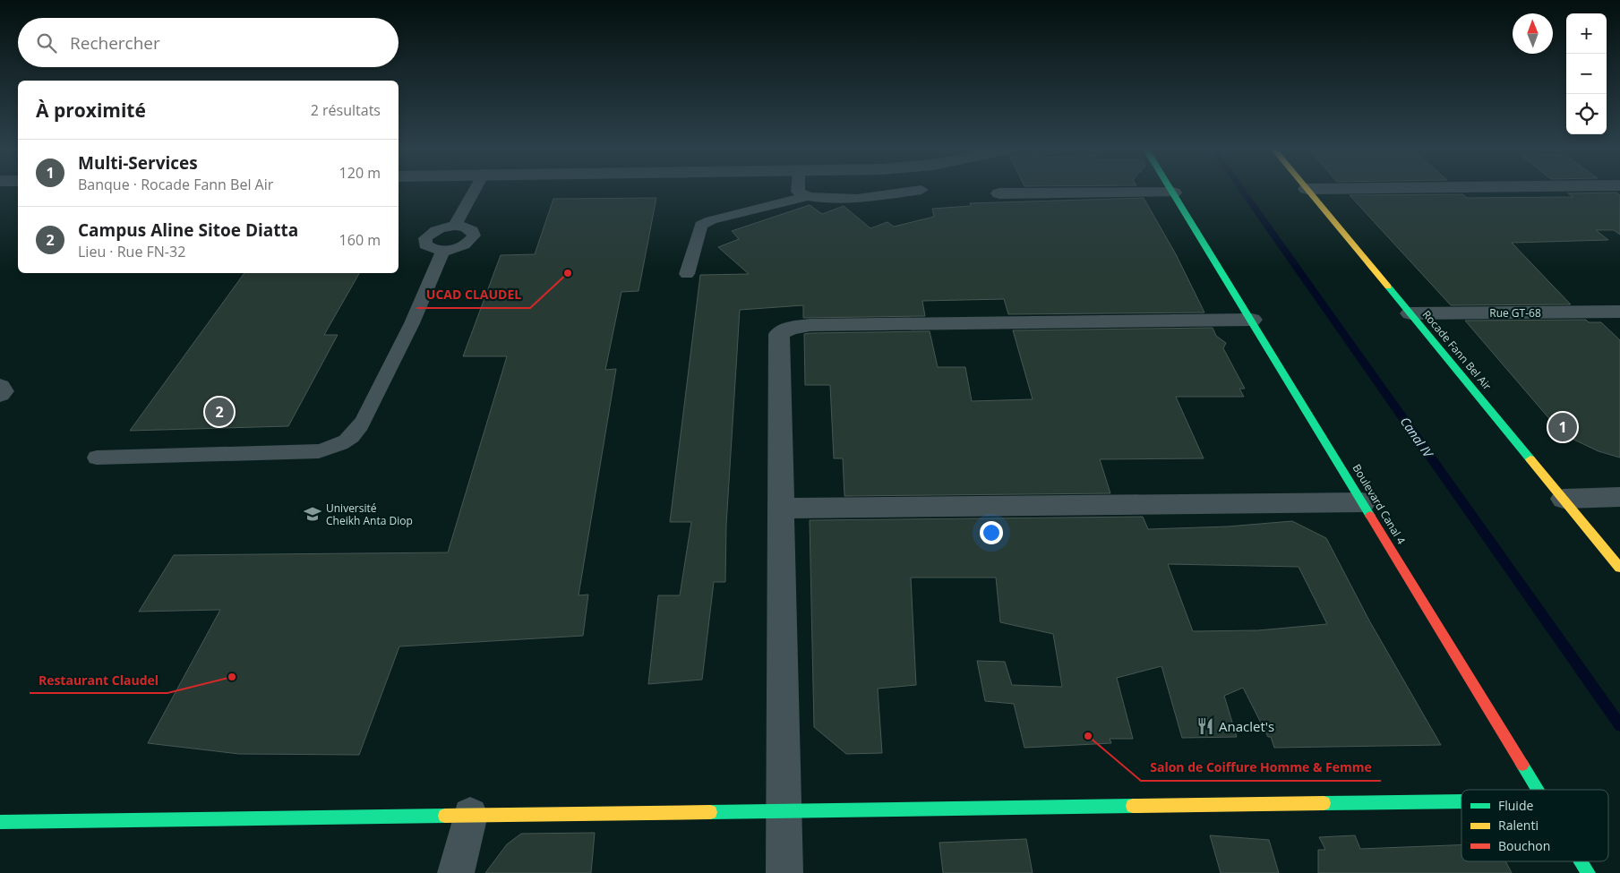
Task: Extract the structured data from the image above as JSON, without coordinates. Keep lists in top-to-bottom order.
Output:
{
  "streets": {
    "main road": ["Rocade Fann Bel Air", "Boulevard Canal 4"],
    "street": ["Rue GT-68"]
  },
  "crossings": [
    ["Rue GT-68", "Rocade Fann Bel Air"]
  ],
  "water": ["Canal IV"],
  "places": {
    "other": ["UCAD CLAUDEL", "Restaurant Claudel", "Salon de Coiffure Homme & Femme"],
    "school or university": ["Université Cheikh Anta Diop"],
    "restaurant": ["Anaclet's"]
  },
  "legend": ["Fluide", "Ralenti", "Bouchon"],
  "north": "top",
  "page": {
    "map_buttons": ["+", "−"],
    "search": "Rechercher",
    "heading": ["À proximité", "2 résultats"],
    "list": [
      {
        "mark": "1",
        "name": "Multi-Services",
        "note": "Banque · Rocade Fann Bel Air",
        "value": "120 m"
      },
      {
        "mark": "2",
        "name": "Campus Aline Sitoe Diatta",
        "note": "Lieu · Rue FN-32",
        "value": "160 m"
      }
    ],
    "pins": ["2", "1"]
  }
}
